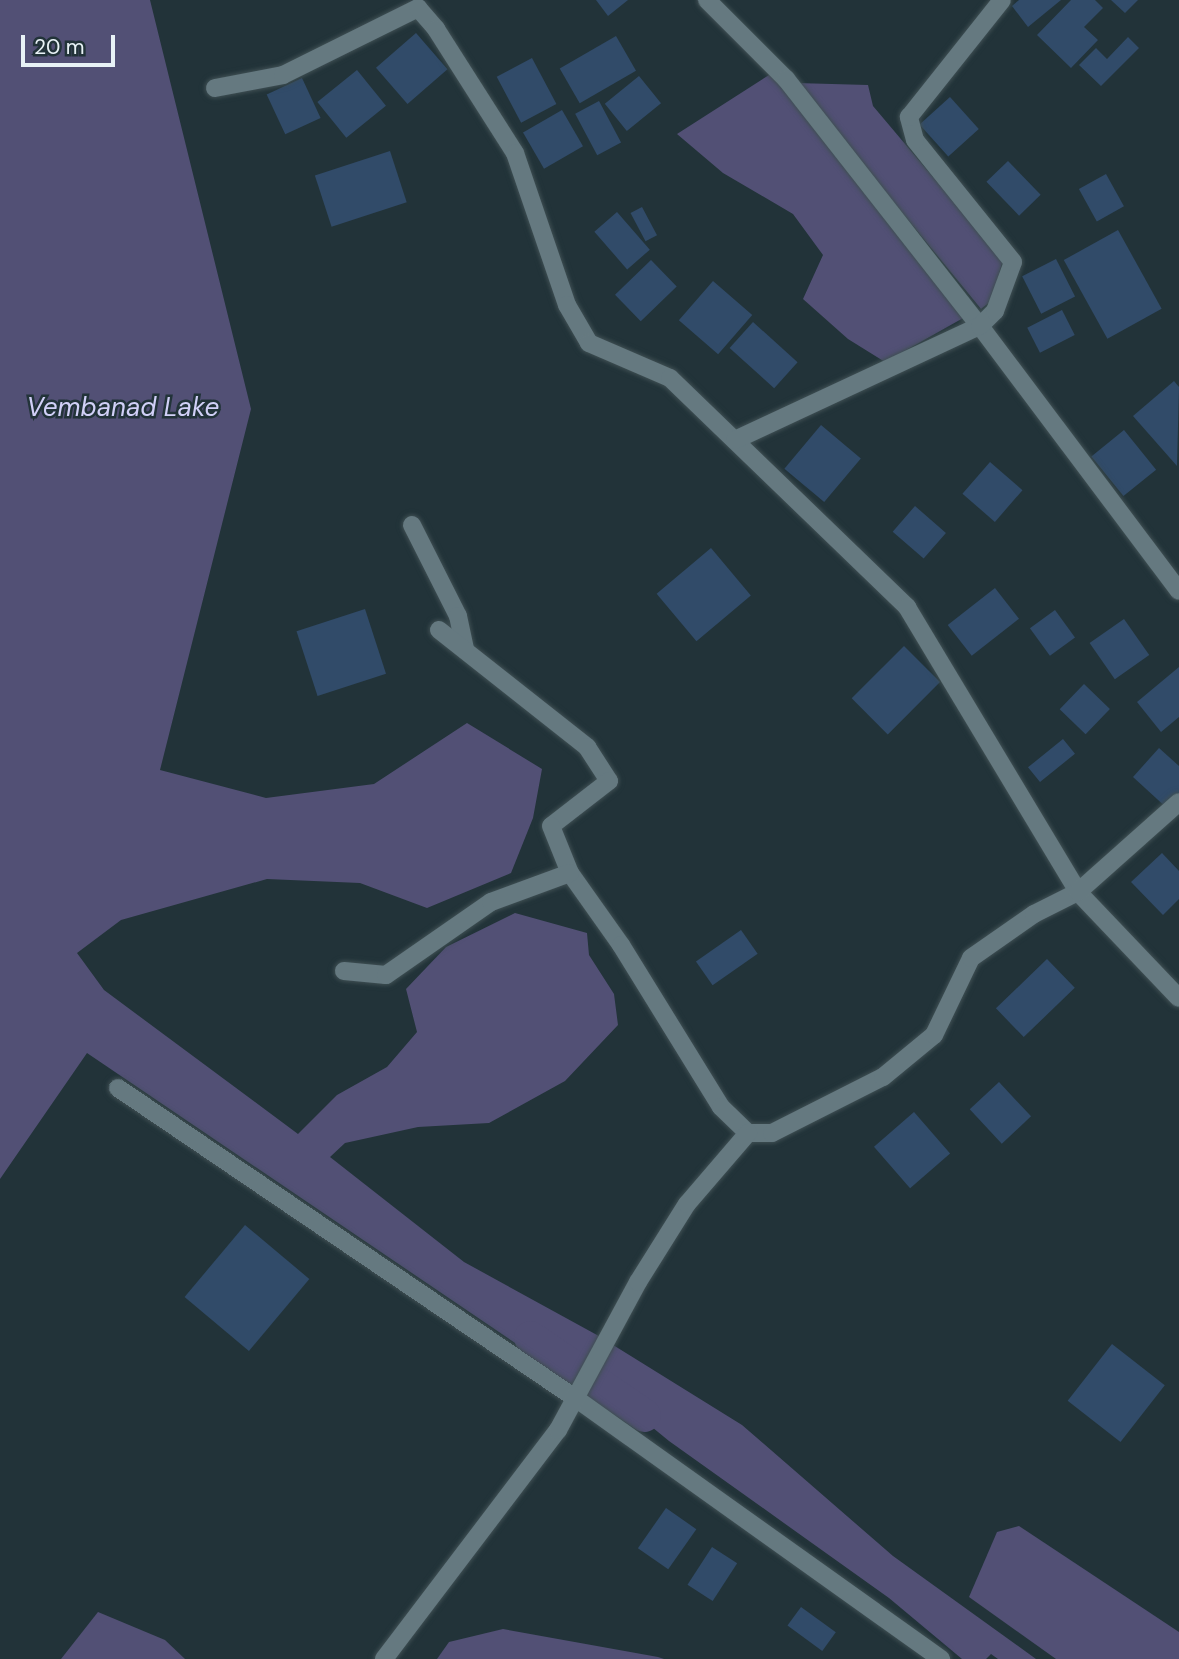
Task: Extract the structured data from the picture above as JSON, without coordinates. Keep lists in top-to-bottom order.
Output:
{
  "water": ["Vembanad Lake"],
  "scale_bar": "20 m"
}
